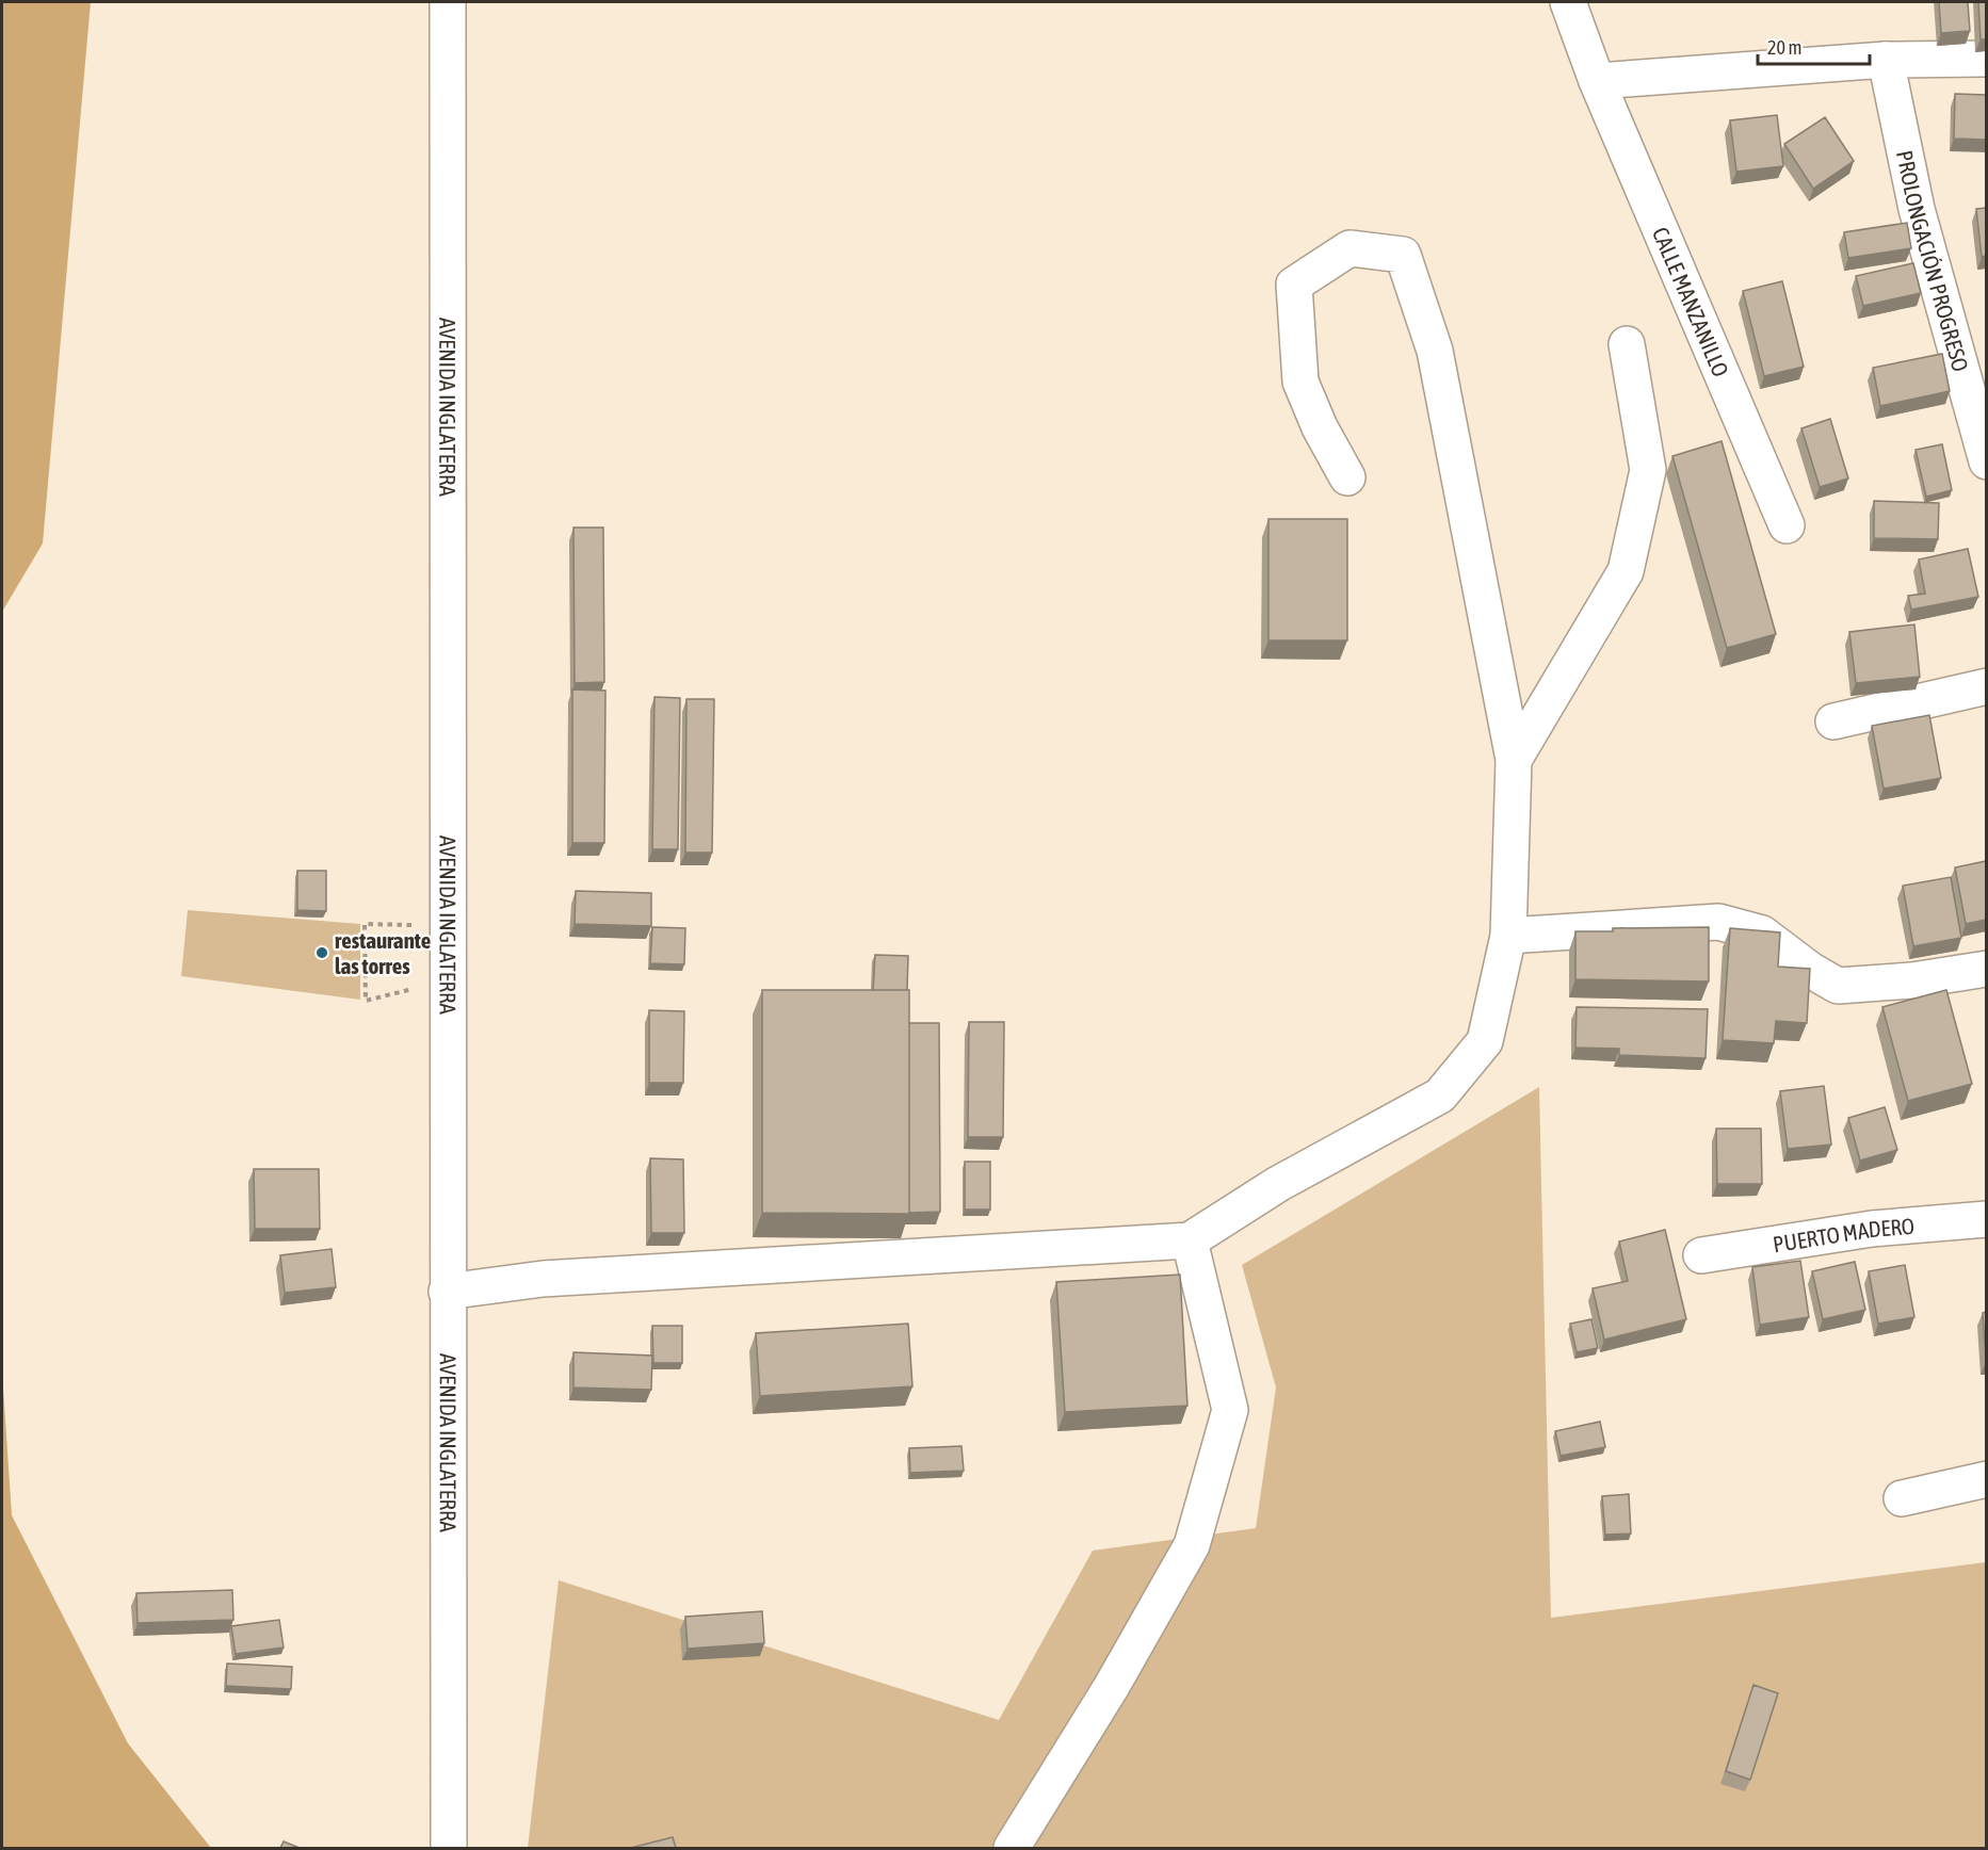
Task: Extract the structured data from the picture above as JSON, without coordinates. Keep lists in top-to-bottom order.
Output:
{
  "streets": {
    "street": [
      "PROLONGACIÓN PROGRESO",
      "CALLE MANZANILLO",
      "AVENIDA INGLATERRA",
      "PUERTO MADERO"
    ]
  },
  "places": ["restaurante las torres"],
  "scale_bar": "20 m"
}
